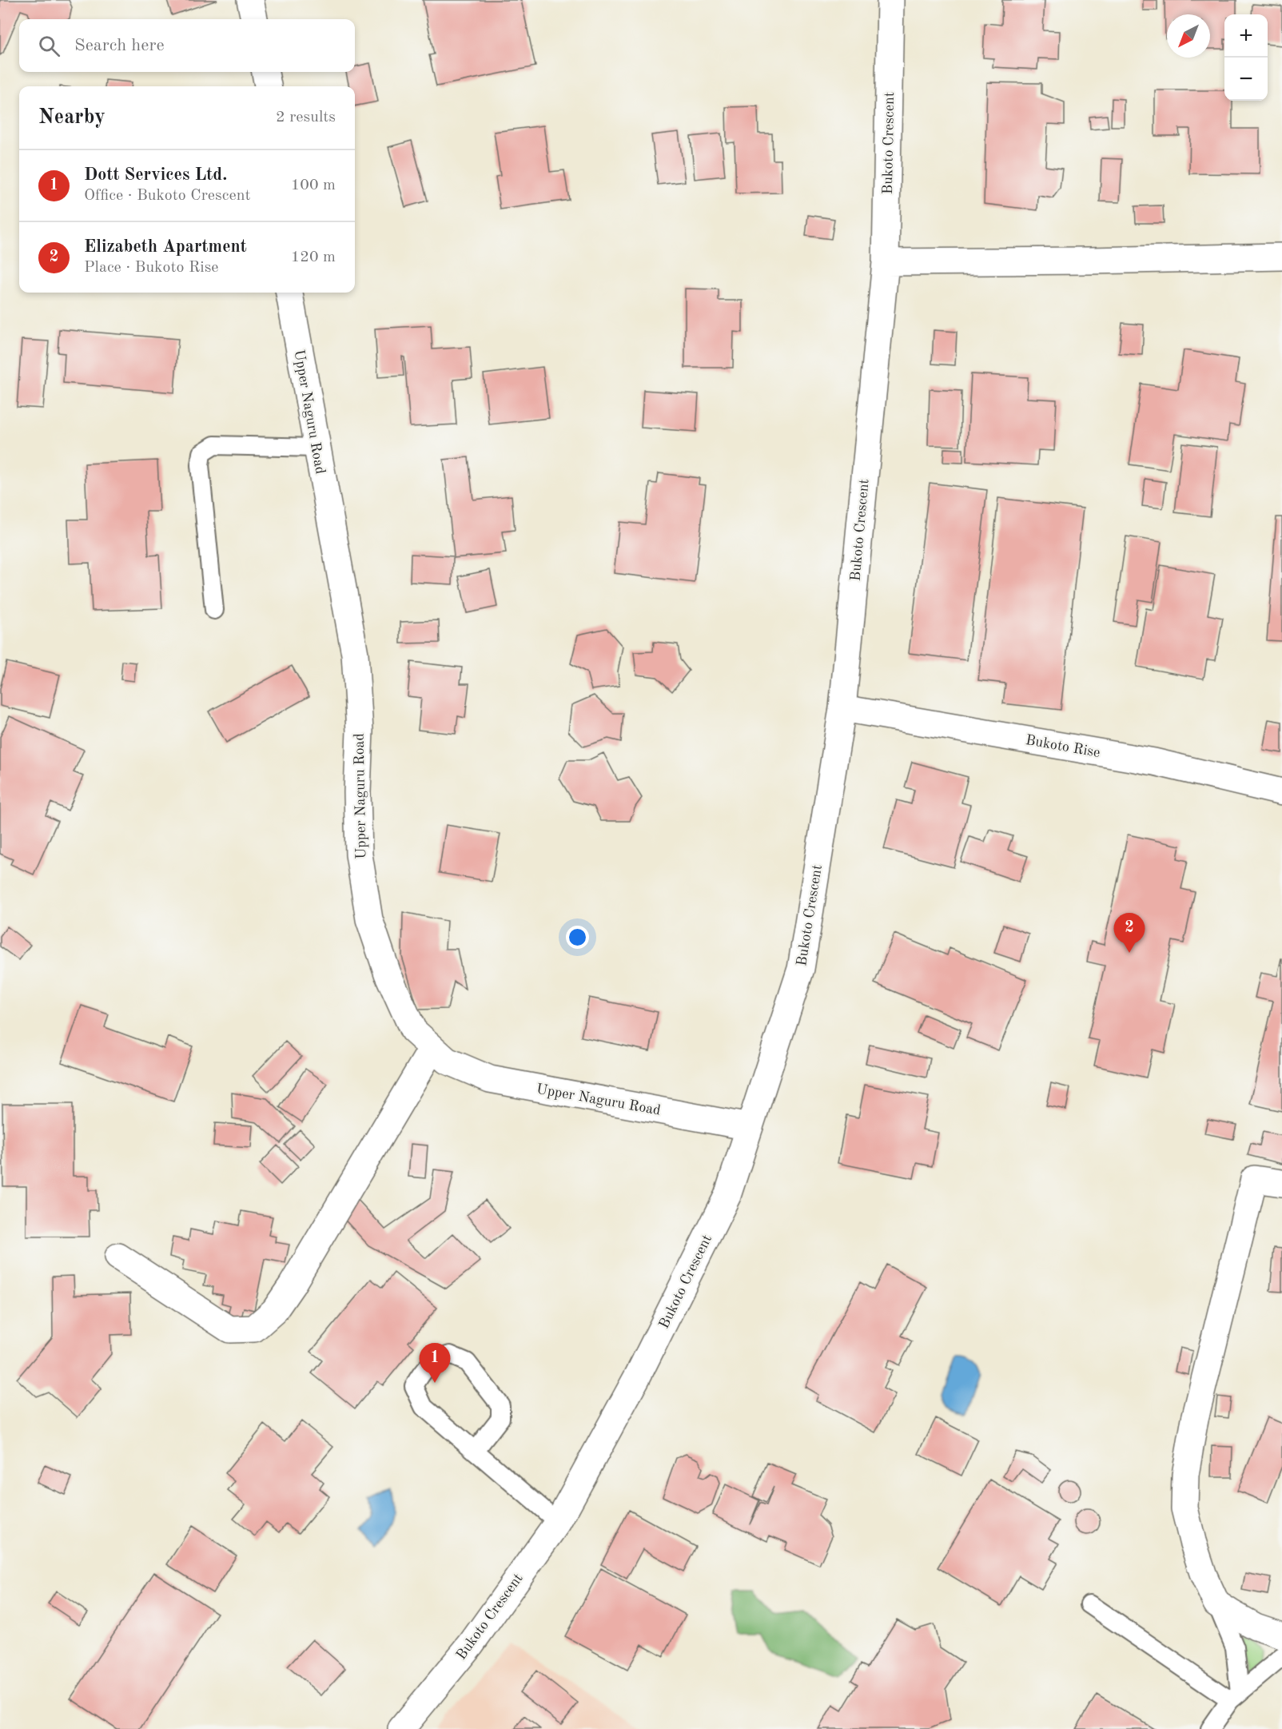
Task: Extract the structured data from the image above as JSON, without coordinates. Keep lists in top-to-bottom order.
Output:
{
  "streets": {
    "street": ["Bukoto Crescent", "Upper Naguru Road", "Bukoto Rise"]
  },
  "crossings": [
    ["Bukoto Crescent", "Upper Naguru Road"],
    ["Bukoto Crescent", "Bukoto Rise"]
  ],
  "north": "bottom left",
  "page": {
    "map_buttons": ["+", "−"],
    "search": "Search here",
    "heading": ["Nearby", "2 results"],
    "list": [
      {
        "mark": "1",
        "name": "Dott Services Ltd.",
        "note": "Office · Bukoto Crescent",
        "value": "100 m"
      },
      {
        "mark": "2",
        "name": "Elizabeth Apartment",
        "note": "Place · Bukoto Rise",
        "value": "120 m"
      }
    ],
    "pins": ["2", "1"]
  }
}
